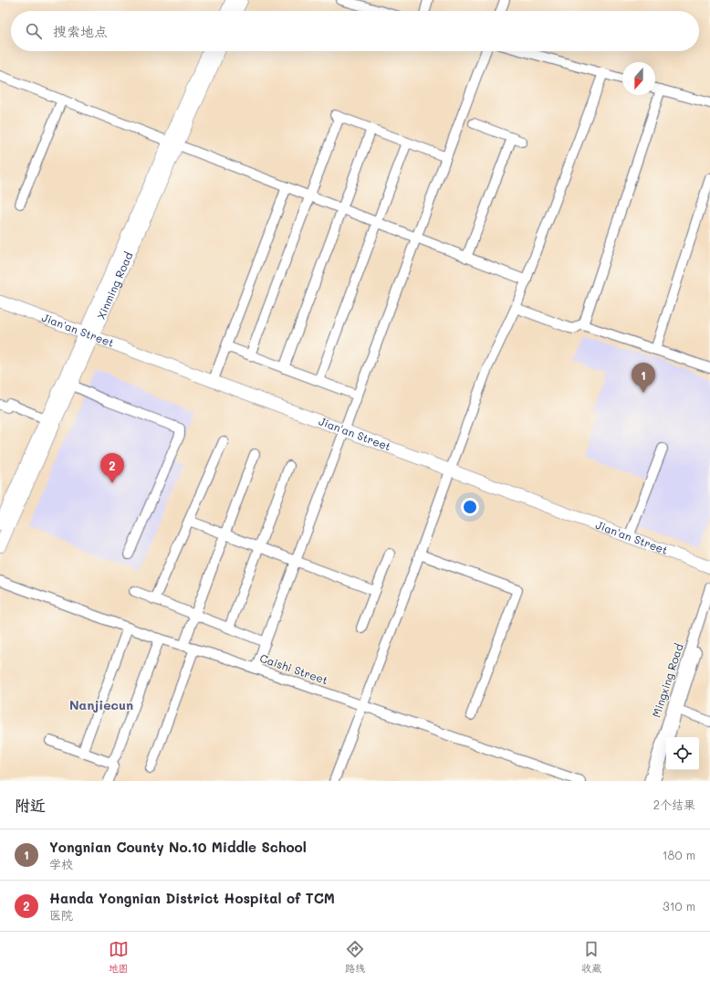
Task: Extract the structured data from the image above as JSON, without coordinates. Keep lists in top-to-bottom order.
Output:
{
  "streets": {
    "main road": ["Xinming Road", "Jian'an Street"],
    "street": ["Caishi Street", "Mingxing Road"]
  },
  "crossings": [
    ["Xinming Road", "Jian'an Street"]
  ],
  "districts": ["Nanjiecun"],
  "north": "bottom",
  "page": {
    "search": "搜索地点",
    "pins": ["1", "2"],
    "heading": ["附近", "2个结果"],
    "list": [
      {
        "mark": "1",
        "name": "Yongnian County No.10 Middle School",
        "note": "学校",
        "value": "180 m"
      },
      {
        "mark": "2",
        "name": "Handa Yongnian District Hospital of TCM",
        "note": "医院",
        "value": "310 m"
      }
    ],
    "nav": ["地图", "路线", "收藏"]
  }
}
